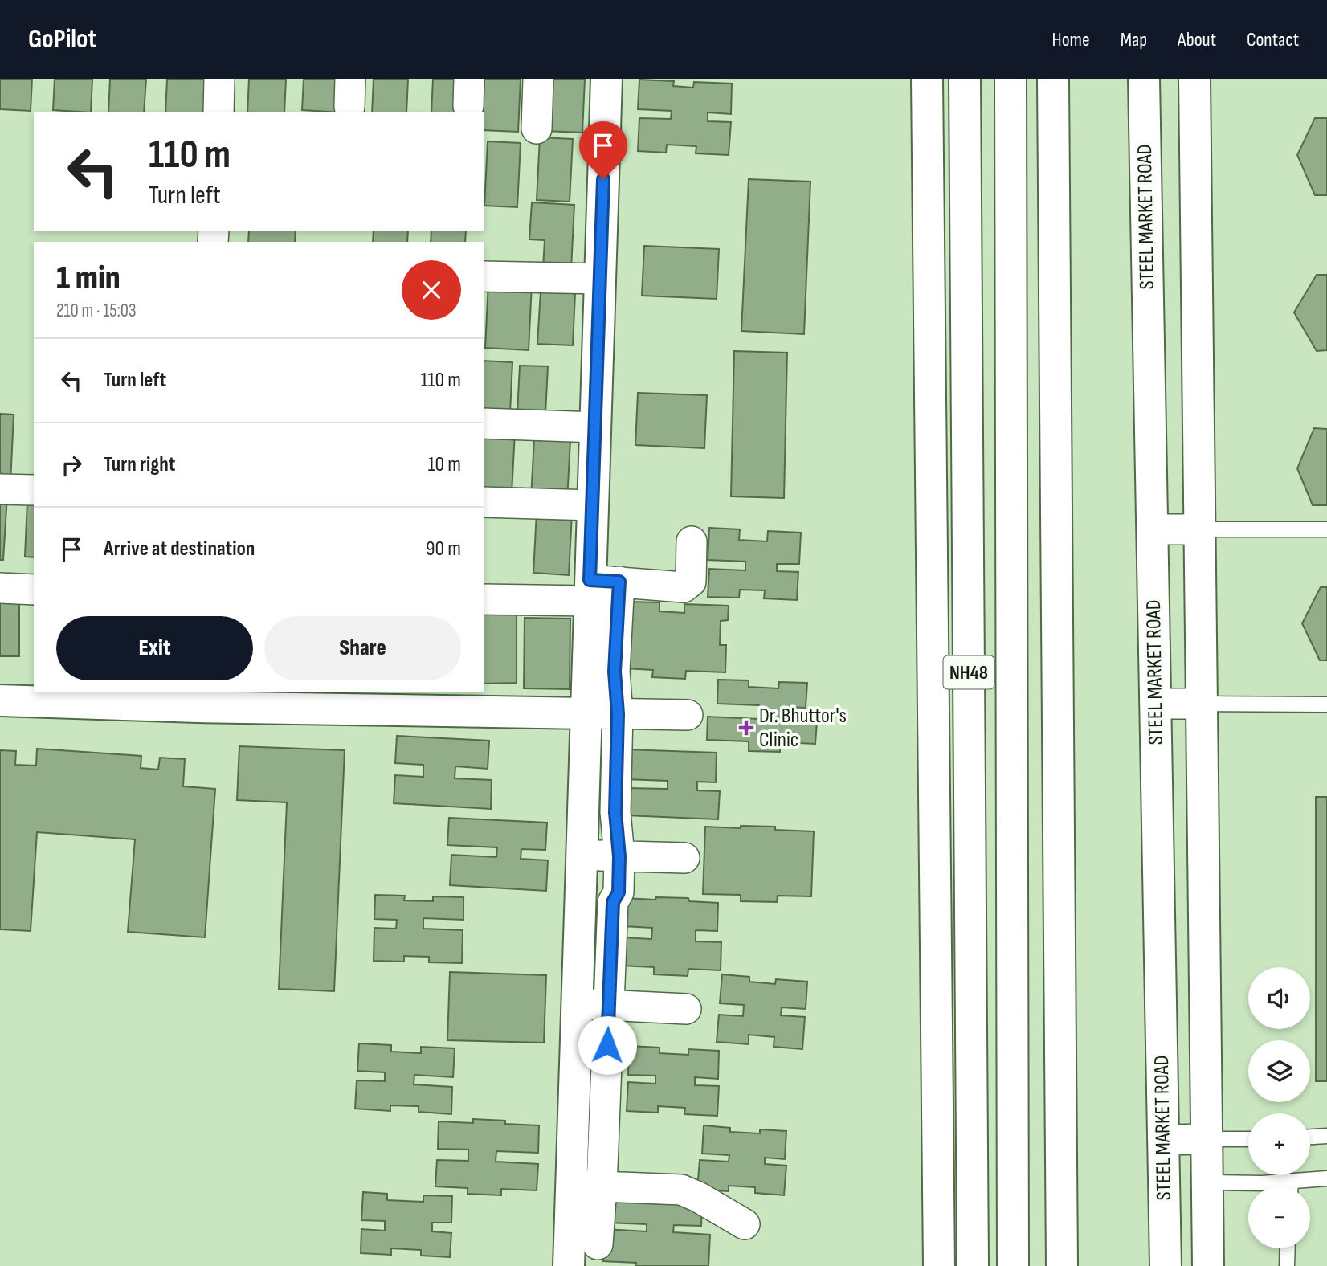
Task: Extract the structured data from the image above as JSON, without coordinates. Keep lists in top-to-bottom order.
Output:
{
  "streets": {
    "main road": ["STEEL MARKET ROAD", "NH48"]
  },
  "places": {
    "health": ["Dr. Bhuttor's Clinic"]
  },
  "page": {
    "header": "GoPilot",
    "nav": [
      "Home",
      "Map",
      "About",
      "Contact"
    ],
    "turn": ["110 m", "Turn left"],
    "heading": ["1 min", "210 m · 15:03"],
    "list": [
      {
        "name": "Turn left",
        "value": "110 m"
      },
      {
        "name": "Turn right",
        "value": "10 m"
      },
      {
        "name": "Arrive at destination",
        "value": "90 m"
      }
    ],
    "buttons": ["Exit", "Share"],
    "map_buttons": ["+", "−"]
  }
}
